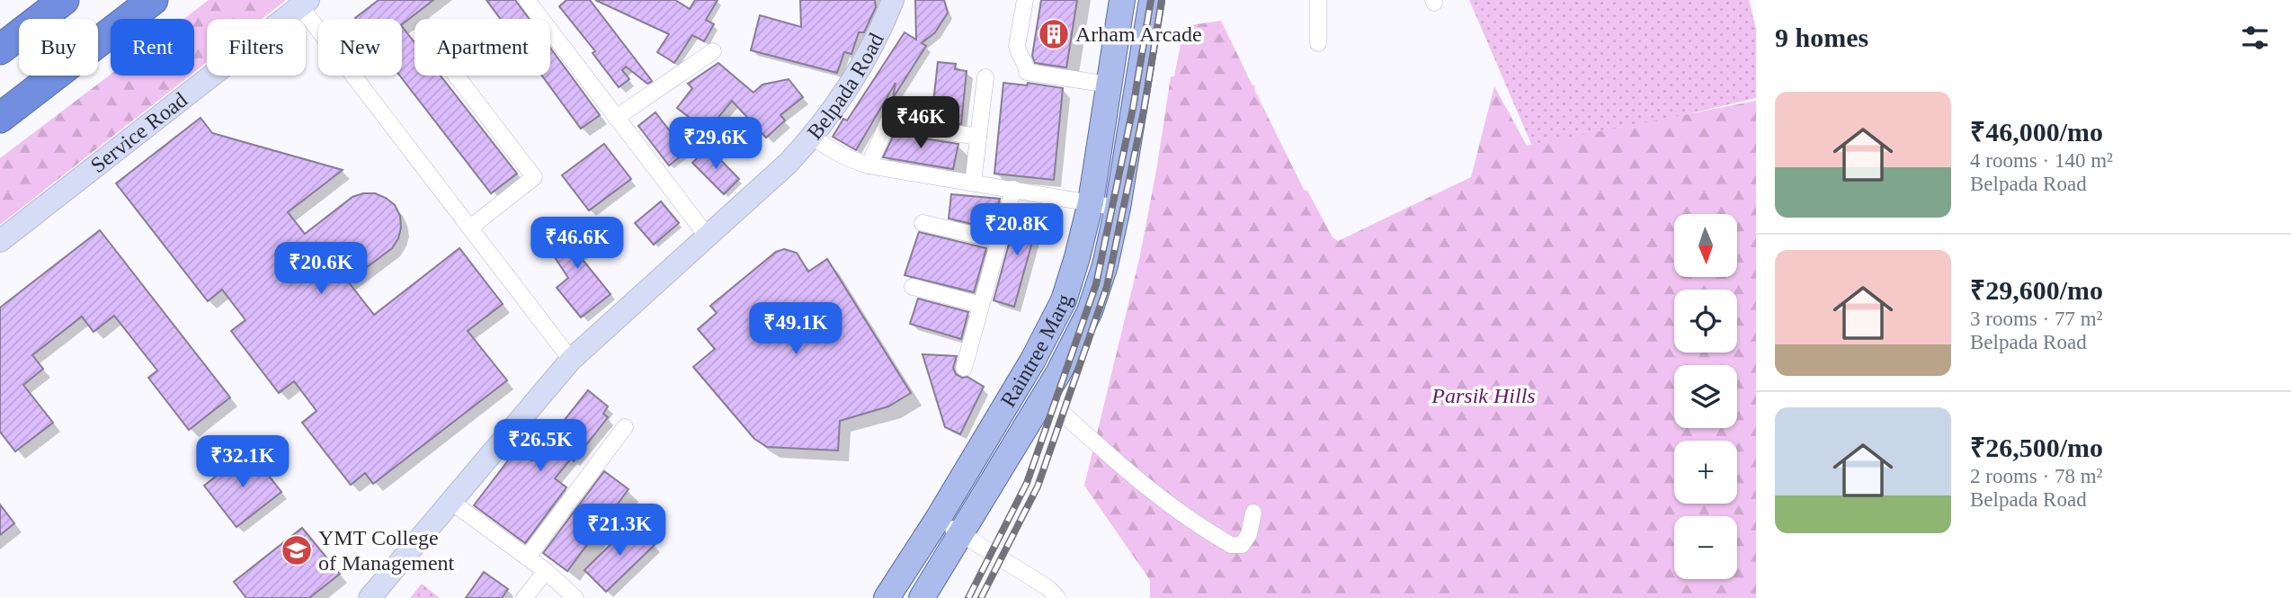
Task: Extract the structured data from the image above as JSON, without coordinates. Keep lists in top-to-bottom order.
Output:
{
  "streets": {
    "main road": ["Raintree Marg"],
    "street": ["Belpada Road", "Service Road"]
  },
  "parks": ["Parsik Hills"],
  "places": {
    "building": ["Arham Arcade"],
    "school or university": ["YMT College of Management"]
  },
  "north": "bottom",
  "page": {
    "heading": "9 homes",
    "chip": [
      "Buy",
      "Rent",
      "Filters",
      "New",
      "Apartment"
    ],
    "list": [
      {
        "name": "₹46,000/mo",
        "note": "4 rooms · 140 m² · Belpada Road"
      },
      {
        "name": "₹29,600/mo",
        "note": "3 rooms · 77 m² · Belpada Road"
      },
      {
        "name": "₹26,500/mo",
        "note": "2 rooms · 78 m² · Belpada Road"
      }
    ],
    "price": [
      "₹46K",
      "₹29.6K",
      "₹20.8K",
      "₹46.6K",
      "₹20.6K",
      "₹49.1K",
      "₹26.5K",
      "₹32.1K",
      "₹21.3K"
    ],
    "map_buttons": ["+", "−"]
  }
}
